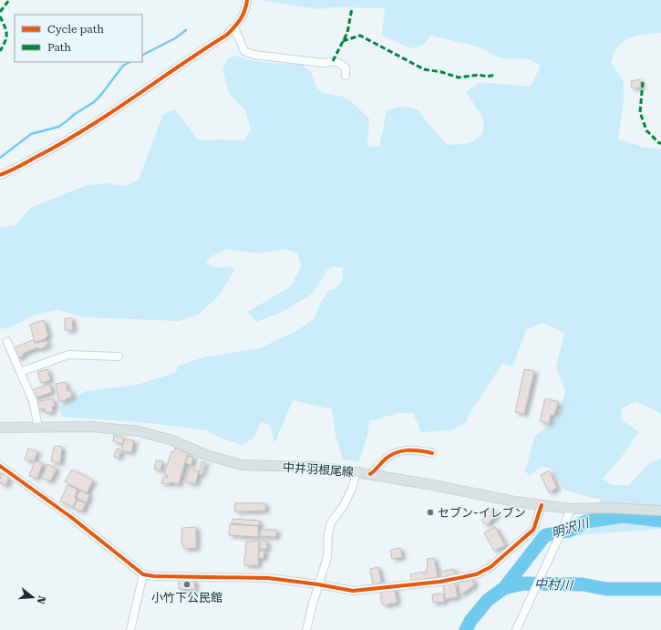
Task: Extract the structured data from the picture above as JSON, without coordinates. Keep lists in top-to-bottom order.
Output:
{
  "streets": {
    "main road": ["中井羽根尾線"]
  },
  "water": ["明沢川", "中村川"],
  "places": ["セブン-イレブン", "小竹下公民館"],
  "legend": ["Cycle path", "Path"],
  "north": "right"
}
